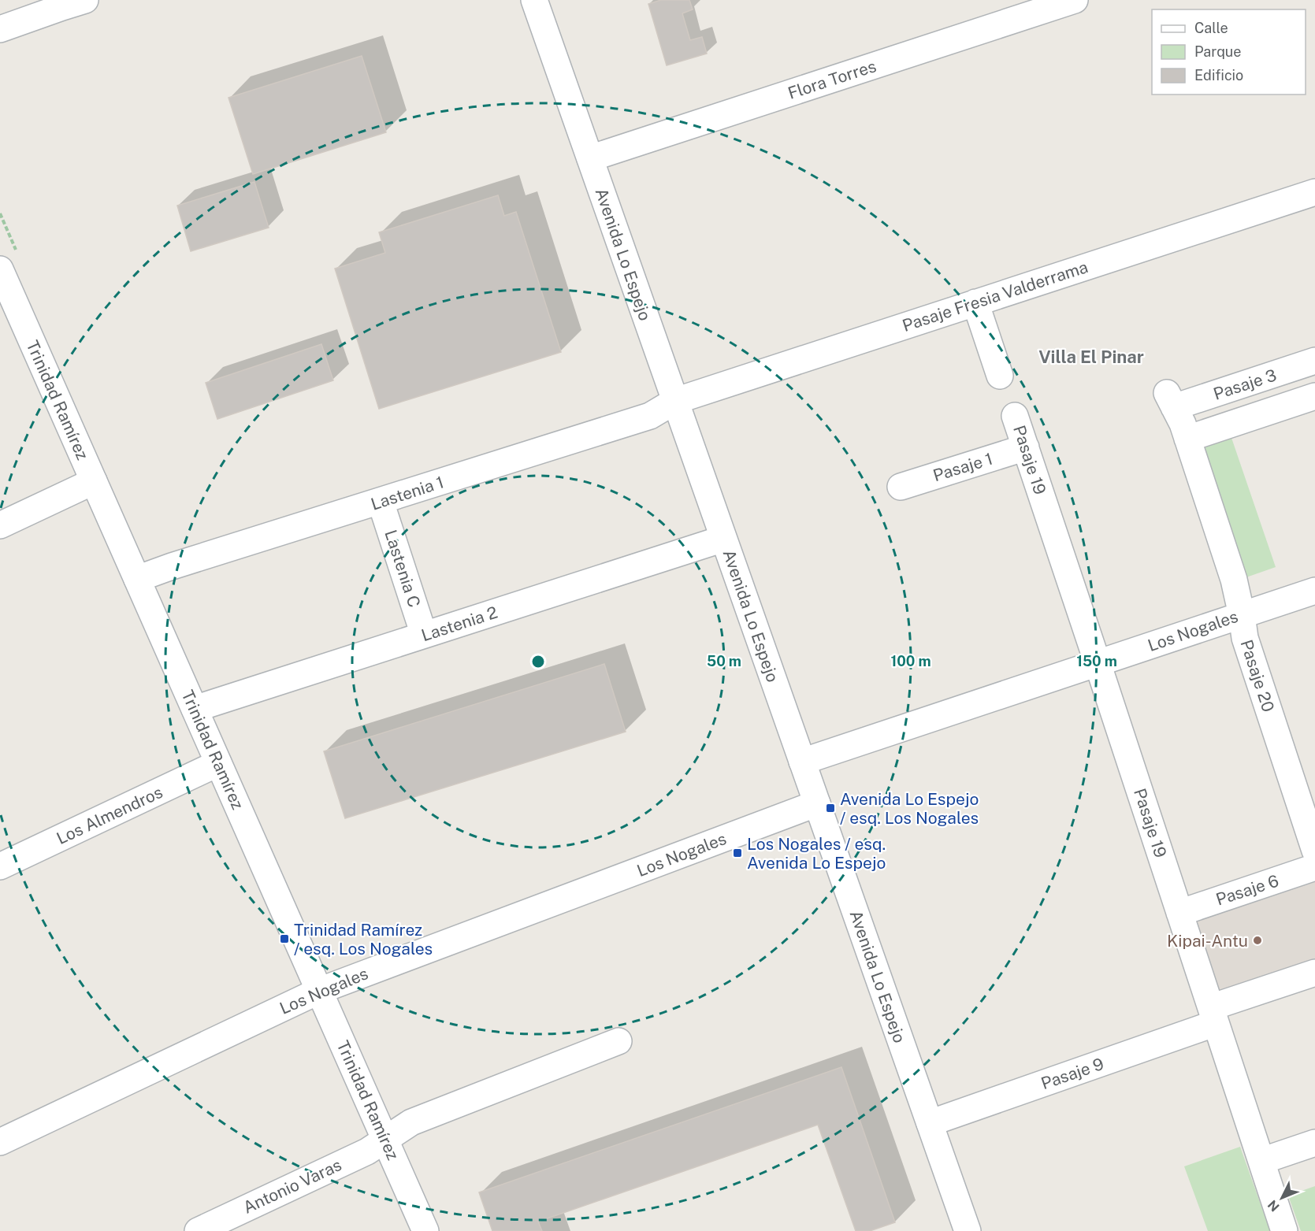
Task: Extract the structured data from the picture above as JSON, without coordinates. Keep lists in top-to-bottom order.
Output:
{
  "streets": {
    "street": [
      "Flora Torres",
      "Avenida Lo Espejo",
      "Pasaje Fresia Valderrama",
      "Pasaje 3",
      "Trinidad Ramírez",
      "Pasaje 19",
      "Pasaje 1",
      "Lastenia 1",
      "Lastenia C",
      "Lastenia 2",
      "Los Nogales",
      "Pasaje 20",
      "Los Almendros",
      "Pasaje 6",
      "Pasaje 9",
      "Antonio Varas"
    ]
  },
  "crossings": [
    ["Flora Torres", "Avenida Lo Espejo"],
    ["Avenida Lo Espejo", "Pasaje Fresia Valderrama"],
    ["Avenida Lo Espejo", "Lastenia 1"],
    ["Avenida Lo Espejo", "Lastenia 2"],
    ["Avenida Lo Espejo", "Los Nogales"],
    ["Avenida Lo Espejo", "Pasaje 9"],
    ["Pasaje Fresia Valderrama", "Lastenia 1"],
    ["Pasaje 3", "Pasaje 20"],
    ["Trinidad Ramírez", "Lastenia 1"],
    ["Trinidad Ramírez", "Lastenia 2"],
    ["Trinidad Ramírez", "Los Nogales"],
    ["Trinidad Ramírez", "Los Almendros"],
    ["Trinidad Ramírez", "Antonio Varas"],
    ["Pasaje 19", "Pasaje 1"],
    ["Pasaje 19", "Los Nogales"],
    ["Pasaje 19", "Pasaje 6"],
    ["Pasaje 19", "Pasaje 9"],
    ["Lastenia 1", "Lastenia C"],
    ["Lastenia C", "Lastenia 2"],
    ["Los Nogales", "Pasaje 20"]
  ],
  "districts": ["Villa El Pinar"],
  "places": {
    "transit": ["Avenida Lo Espejo / esq. Los Nogales", "Los Nogales / esq. Avenida Lo Espejo", "Trinidad Ramírez / esq. Los Nogales"],
    "other": ["Kipai-Antu"]
  },
  "legend": ["Calle", "Parque", "Edificio"],
  "north": "bottom left",
  "rings": ["50 m", "100 m", "150 m"]
}
